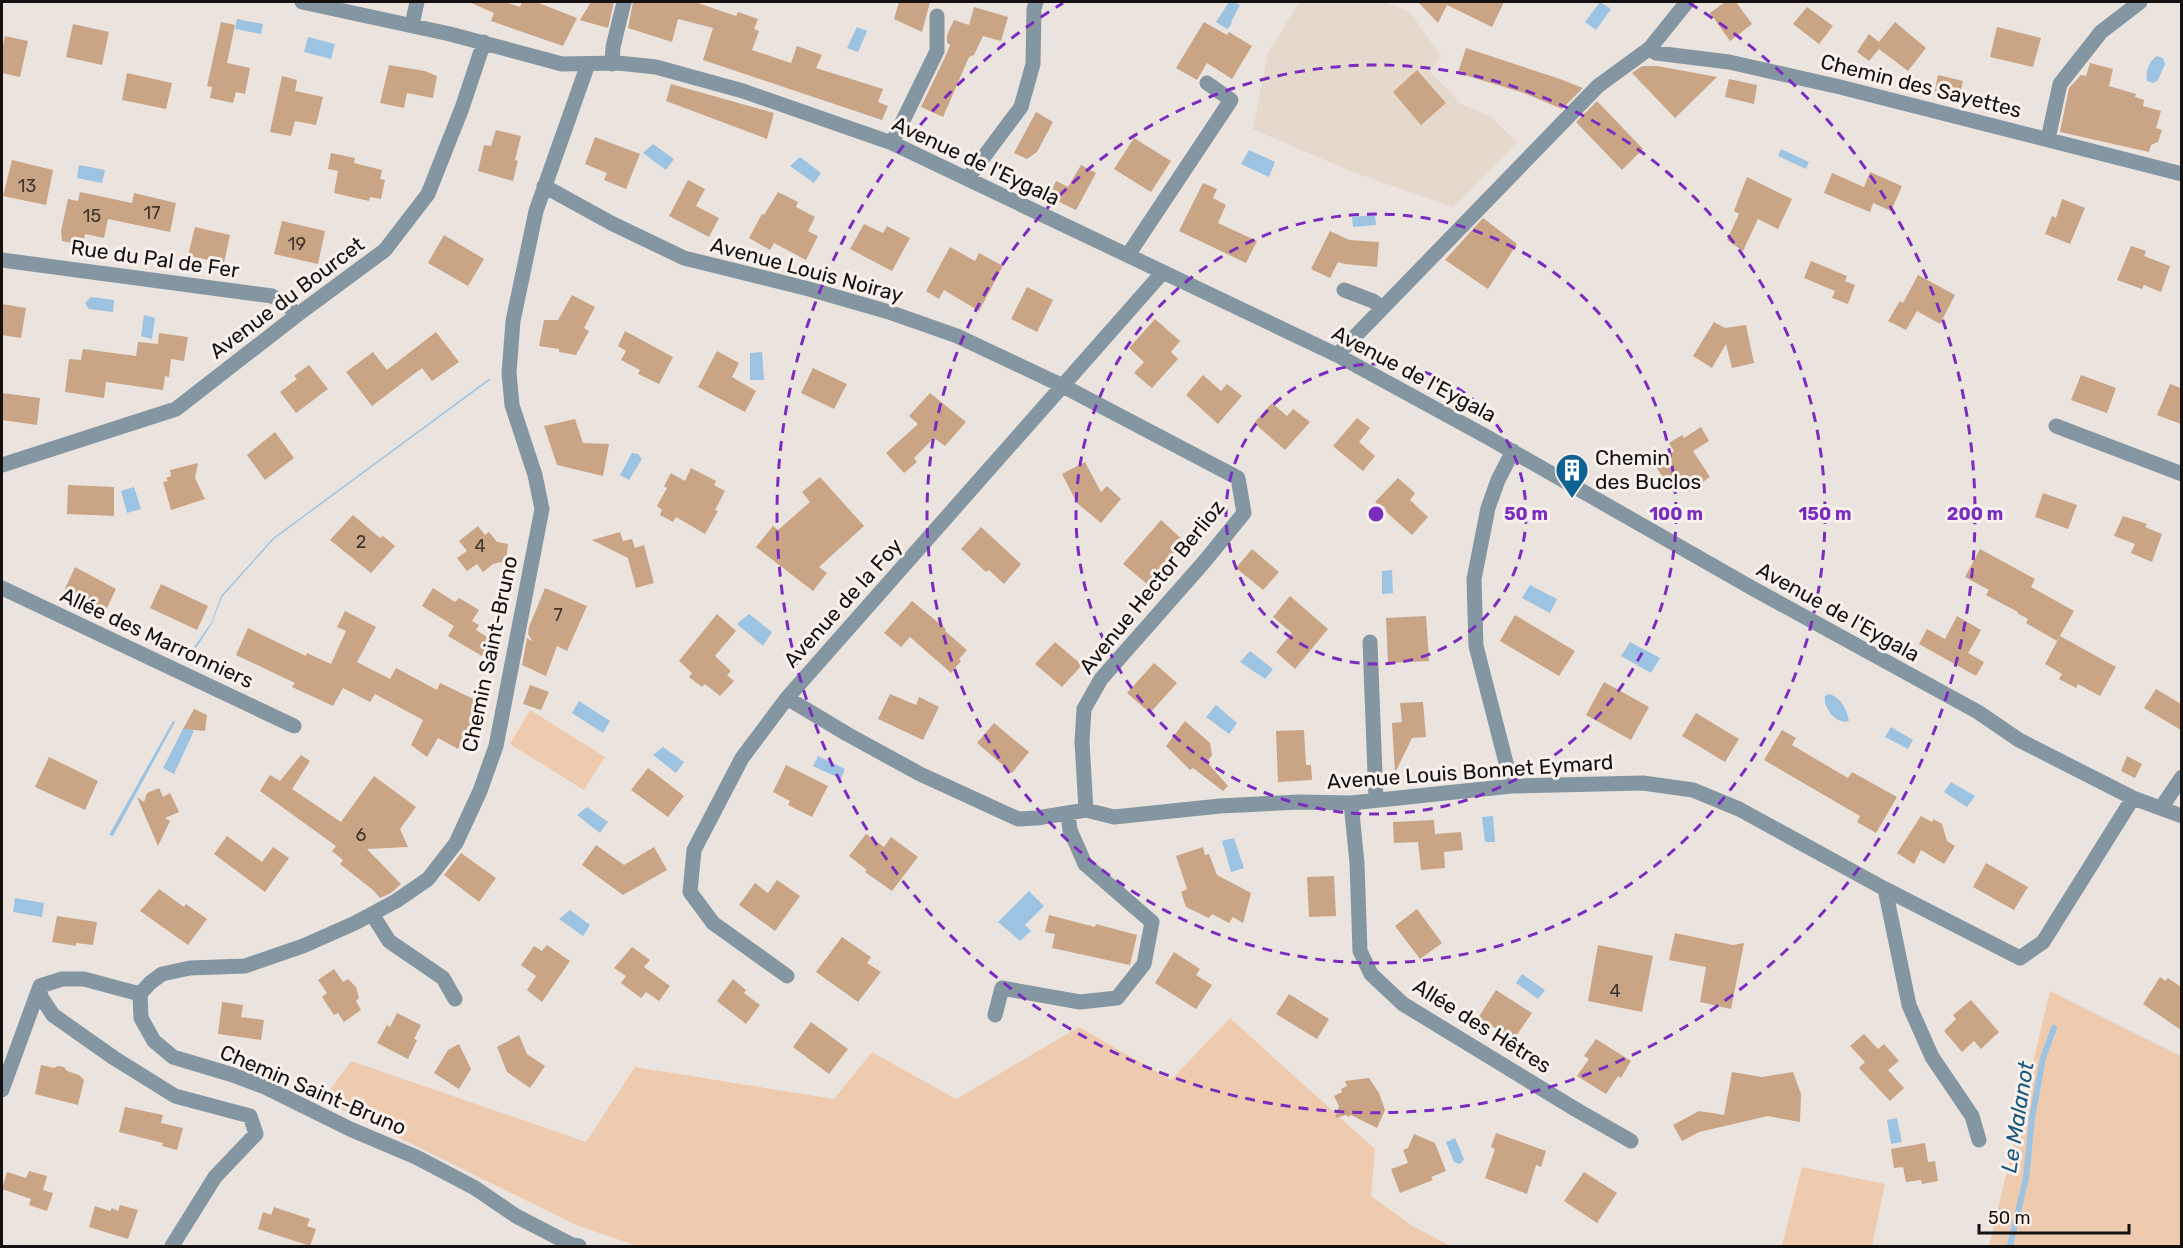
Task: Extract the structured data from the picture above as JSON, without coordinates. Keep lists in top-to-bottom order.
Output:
{
  "streets": {
    "street": [
      "Chemin des Sayettes",
      "Avenue de l'Eygala",
      "Rue du Pal de Fer",
      "Avenue Louis Noiray",
      "Avenue du Bourcet",
      "Avenue Hector Berlioz",
      "Avenue de la Foy",
      "Allée des Marronniers",
      "Chemin Saint-Bruno",
      "Avenue Louis Bonnet Eymard",
      "Allée des Hêtres"
    ]
  },
  "crossings": [
    ["Avenue de l'Eygala", "Avenue du Bourcet"],
    ["Avenue de l'Eygala", "Avenue de la Foy"],
    ["Avenue de l'Eygala", "Chemin Saint-Bruno"],
    ["Avenue de l'Eygala", "Avenue Louis Bonnet Eymard"],
    ["Rue du Pal de Fer", "Avenue du Bourcet"],
    ["Avenue Louis Noiray", "Avenue Hector Berlioz"],
    ["Avenue Louis Noiray", "Avenue de la Foy"],
    ["Avenue Louis Noiray", "Chemin Saint-Bruno"],
    ["Avenue Hector Berlioz", "Avenue de la Foy"],
    ["Avenue Hector Berlioz", "Avenue Louis Bonnet Eymard"],
    ["Avenue de la Foy", "Avenue Louis Bonnet Eymard"],
    ["Avenue Louis Bonnet Eymard", "Allée des Hêtres"]
  ],
  "water": ["Le Malanot"],
  "places": {
    "building": ["Chemin des Buclos"]
  },
  "house_numbers": [
    "13",
    "17",
    "15",
    "19",
    "2",
    "4",
    "7",
    "6",
    "4"
  ],
  "scale_bar": "50 m",
  "rings": [
    "50 m",
    "100 m",
    "150 m",
    "200 m"
  ]
}
